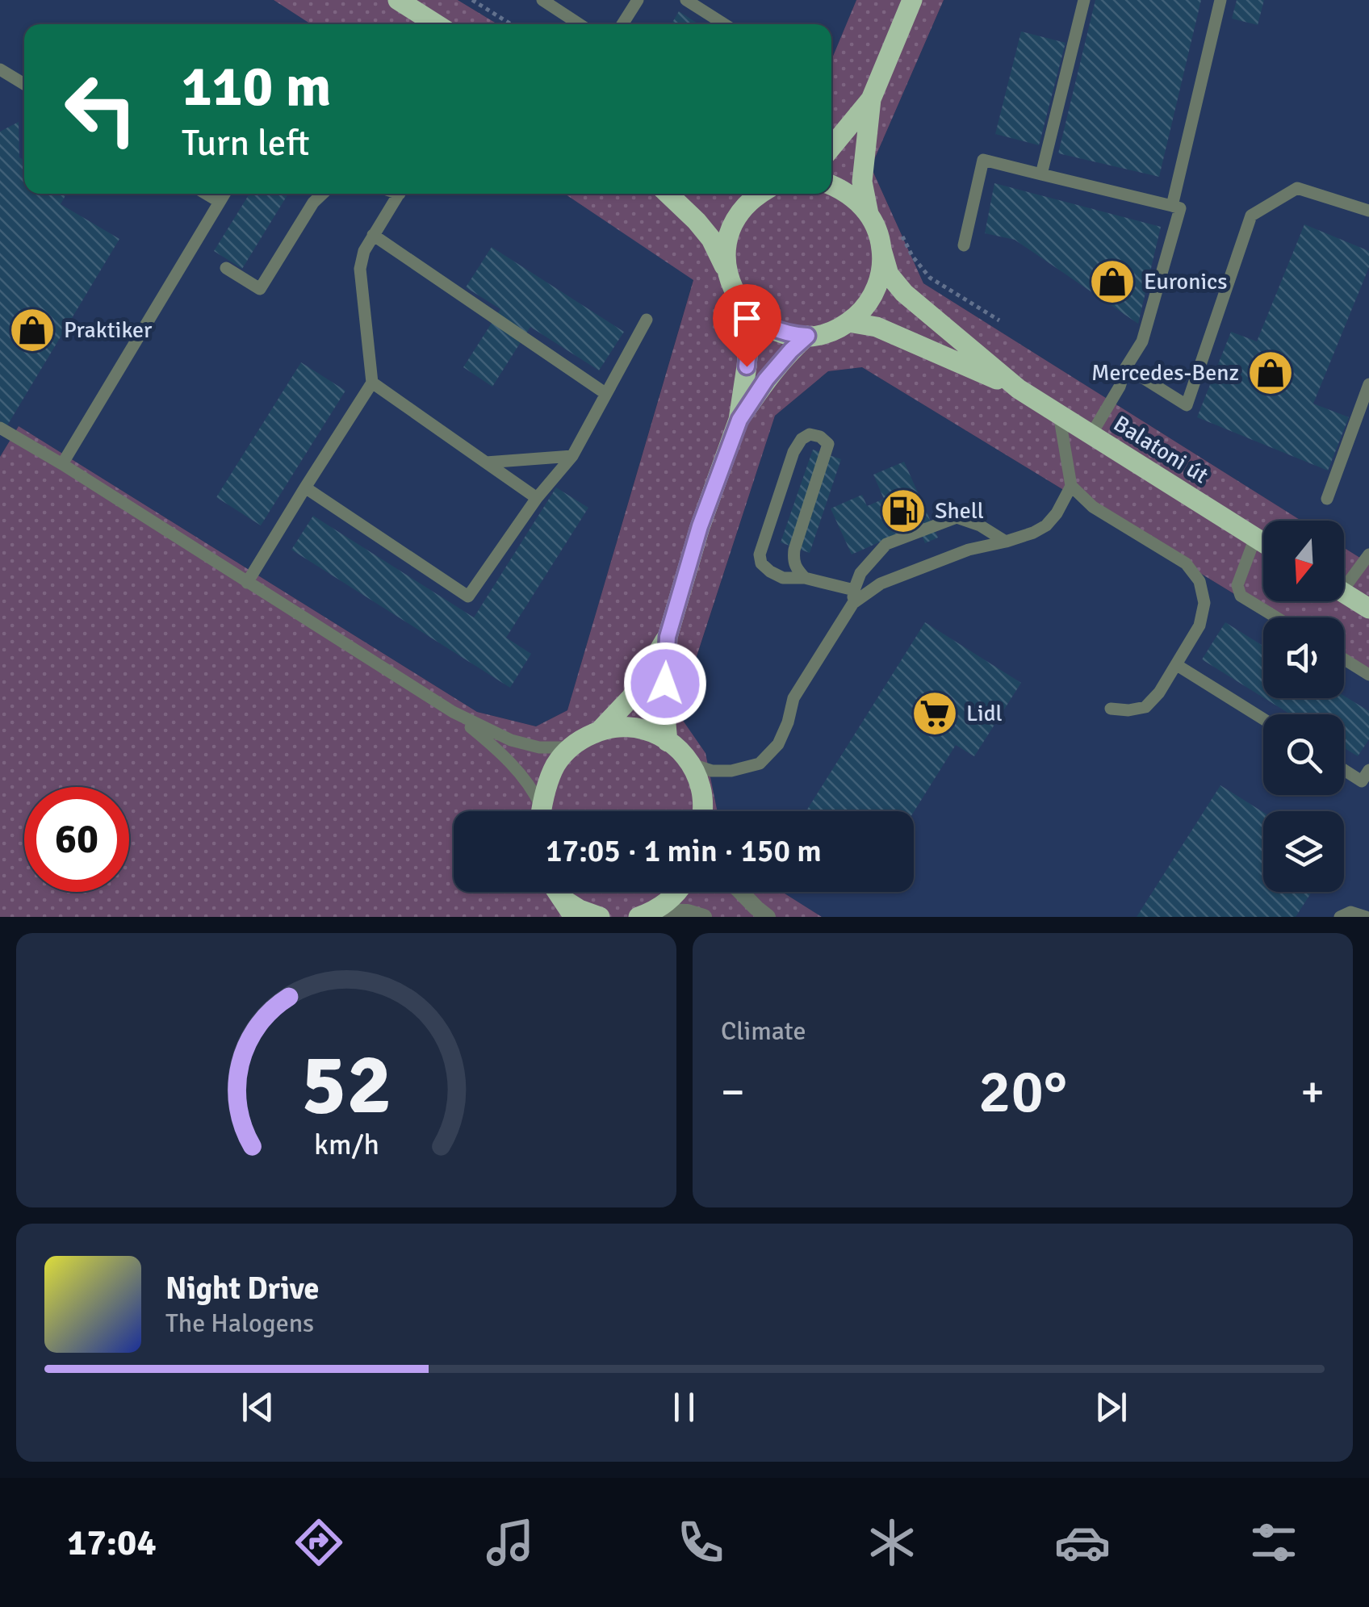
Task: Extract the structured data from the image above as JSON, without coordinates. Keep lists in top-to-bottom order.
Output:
{
  "streets": {
    "main road": ["Balatoni út"]
  },
  "places": {
    "shop": ["Euronics", "Praktiker", "Mercedes-Benz"],
    "fuel station": ["Shell"],
    "supermarket": ["Lidl"]
  },
  "north": "bottom",
  "page": {
    "turn": ["110 m", "Turn left"],
    "limit": "60",
    "trip": "17:05 · 1 min · 150 m",
    "tile": "Climate",
    "heat": ["−", "20°", "+"],
    "song": ["Night Drive", "The Halogens"],
    "tabs": "17:04",
    "gauge": ["52", "km/h"]
  }
}
